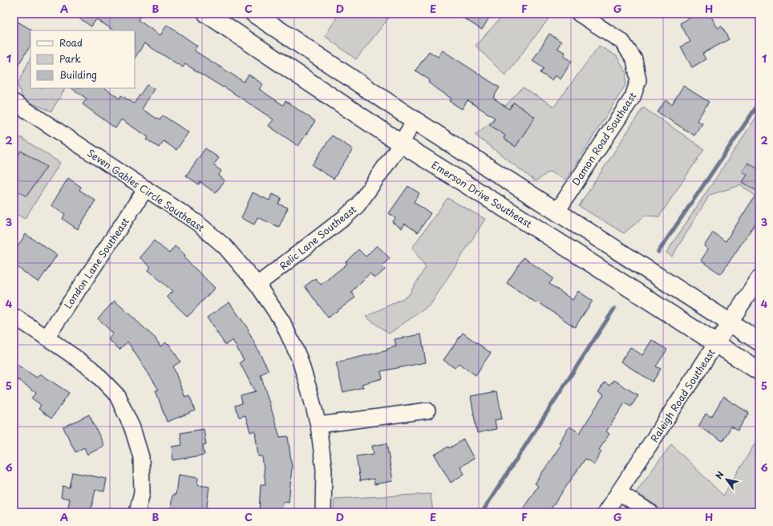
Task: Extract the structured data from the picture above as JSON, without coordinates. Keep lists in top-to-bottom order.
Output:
{
  "streets": {
    "street": [
      "Damon Road Southeast",
      "Seven Gables Circle Southeast",
      "Emerson Drive Southeast",
      "Relic Lane Southeast",
      "London Lane Southeast",
      "Raleigh Road Southeast"
    ]
  },
  "crossings": [
    ["Seven Gables Circle Southeast", "Relic Lane Southeast"],
    ["Seven Gables Circle Southeast", "London Lane Southeast"],
    ["Emerson Drive Southeast", "Relic Lane Southeast"],
    ["Emerson Drive Southeast", "Raleigh Road Southeast"]
  ],
  "legend": ["Road", "Park", "Building"],
  "north": "top left",
  "grid": {
    "columns": [
      "A",
      "B",
      "C",
      "D",
      "E",
      "F",
      "G",
      "H"
    ],
    "rows": [
      "1",
      "2",
      "3",
      "4",
      "5",
      "6"
    ]
  }
}
